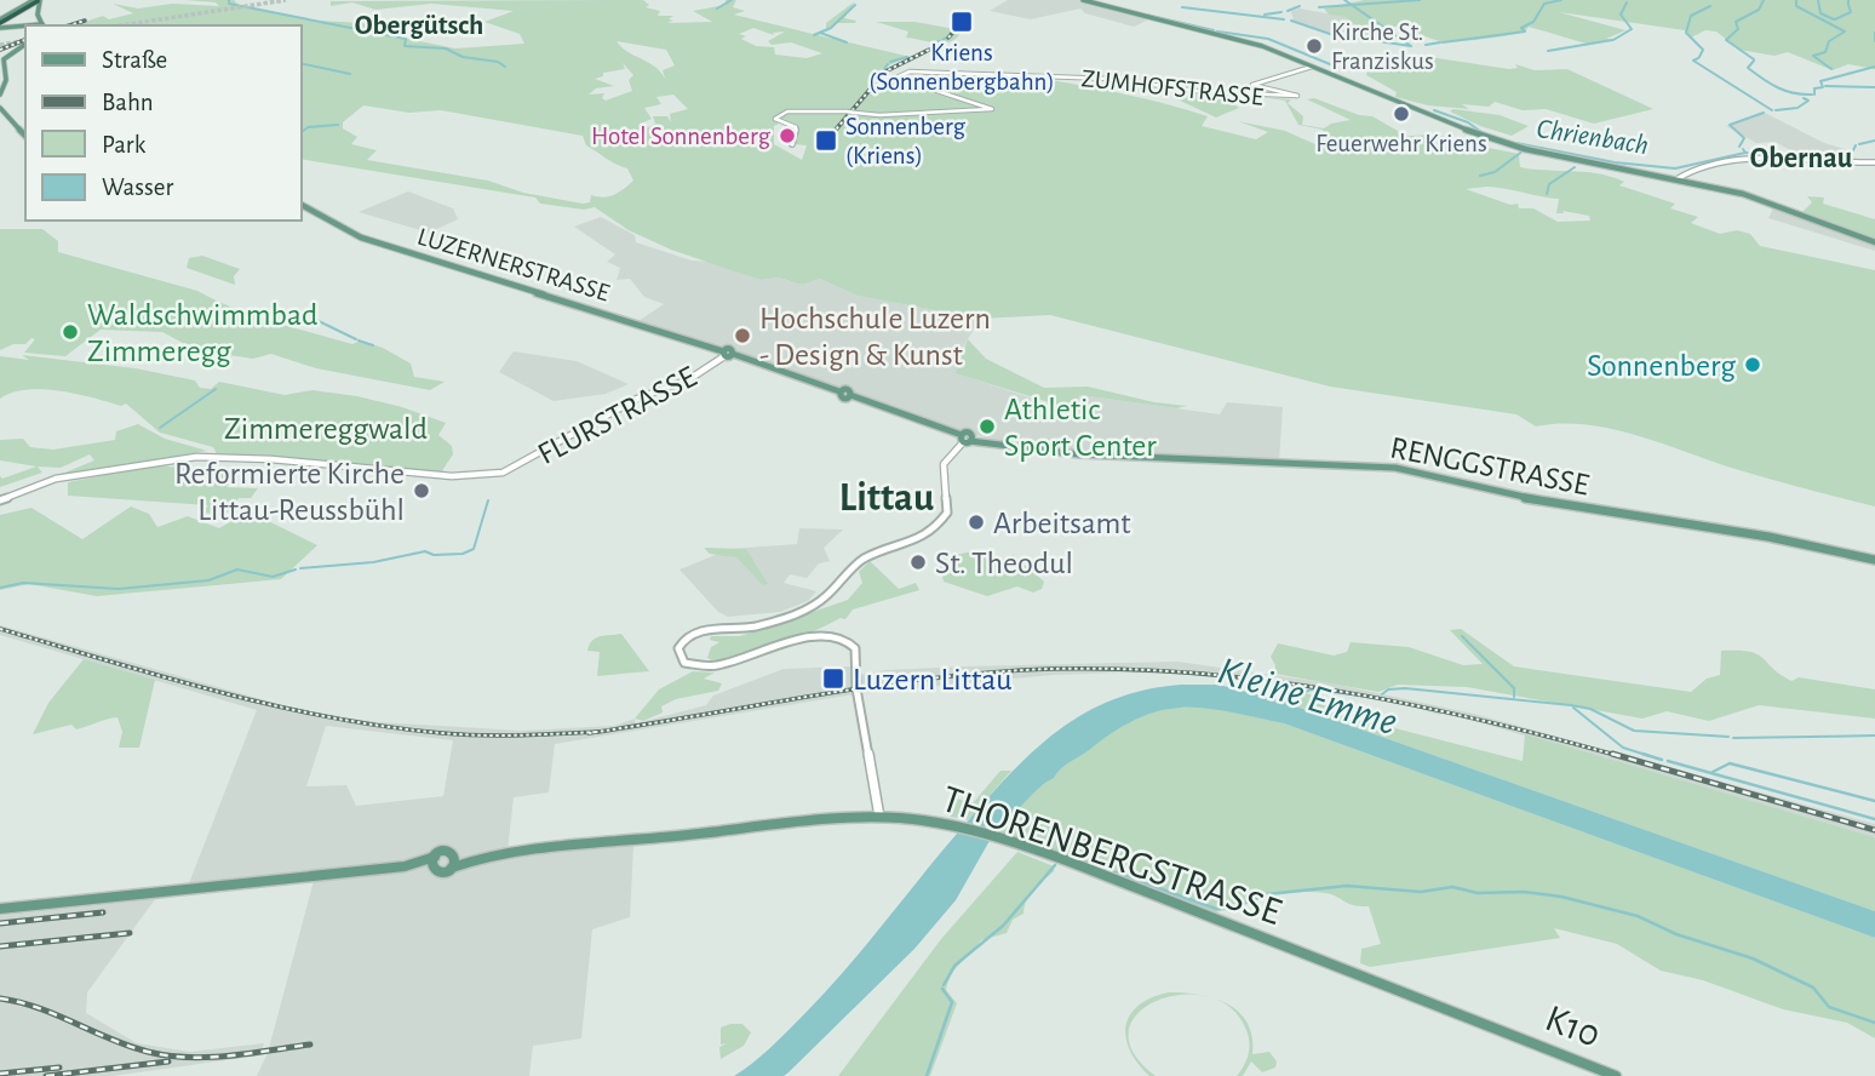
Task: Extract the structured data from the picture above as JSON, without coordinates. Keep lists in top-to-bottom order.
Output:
{
  "streets": {
    "main road": [
      "LUZERNERSTRASSE",
      "RENGGSTRASSE",
      "THORENBERGSTRASSE",
      "K10"
    ],
    "street": ["ZUMHOFSTRASSE", "FLURSTRASSE"]
  },
  "crossings": [
    ["LUZERNERSTRASSE", "FLURSTRASSE"],
    ["THORENBERGSTRASSE", "K10"]
  ],
  "districts": ["Obergütsch", "Obernau", "Littau"],
  "water": ["Chrienbach", "Kleine Emme"],
  "parks": ["Zimmereggwald"],
  "places": {
    "transit": ["Kriens (Sonnenbergbahn)", "Sonnenberg (Kriens)", "Luzern Littau"],
    "other": [
      "Kirche St. Franziskus",
      "Feuerwehr Kriens",
      "Hotel Sonnenberg",
      "Waldschwimmbad Zimmeregg",
      "Hochschule Luzern - Design & Kunst",
      "Sonnenberg",
      "Athletic Sport Center",
      "Reformierte Kirche Littau-Reussbühl",
      "Arbeitsamt",
      "St. Theodul"
    ]
  },
  "legend": [
    "Straße",
    "Bahn",
    "Park",
    "Wasser"
  ]
}
